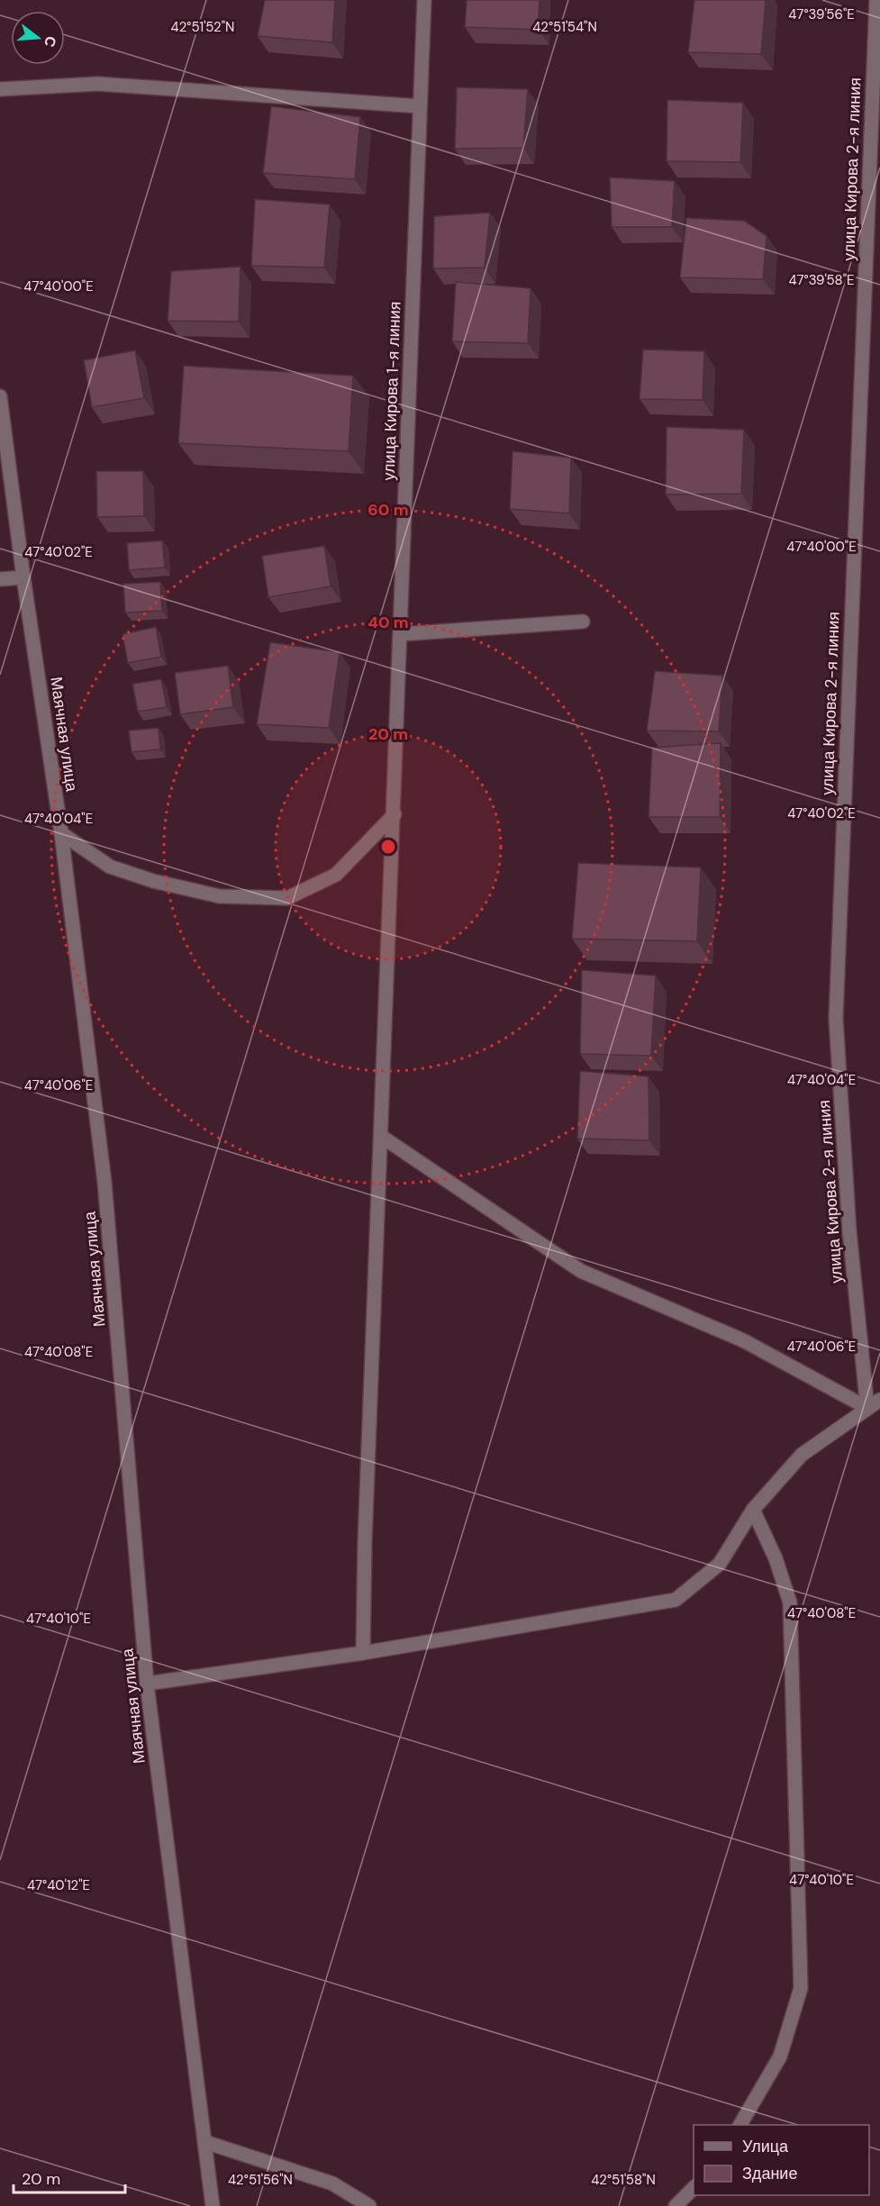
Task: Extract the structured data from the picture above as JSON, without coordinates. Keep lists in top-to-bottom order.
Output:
{
  "streets": {
    "street": ["улица Кирова 2-я линия", "улица Кирова 1-я линия", "Маячная улица"]
  },
  "legend": ["Улица", "Здание"],
  "scale_bar": "20 m",
  "north": "right",
  "coordinates": [
    "47°39'56\"E",
    "42°51'52\"N",
    "42°51'54\"N",
    "47°39'58\"E",
    "47°40'00\"E",
    "47°40'02\"E",
    "47°40'04\"E",
    "47°40'06\"E",
    "47°40'08\"E",
    "47°40'10\"E",
    "47°40'12\"E",
    "42°51'56\"N",
    "42°51'58\"N"
  ],
  "rings": ["60 m", "40 m", "20 m"]
}
